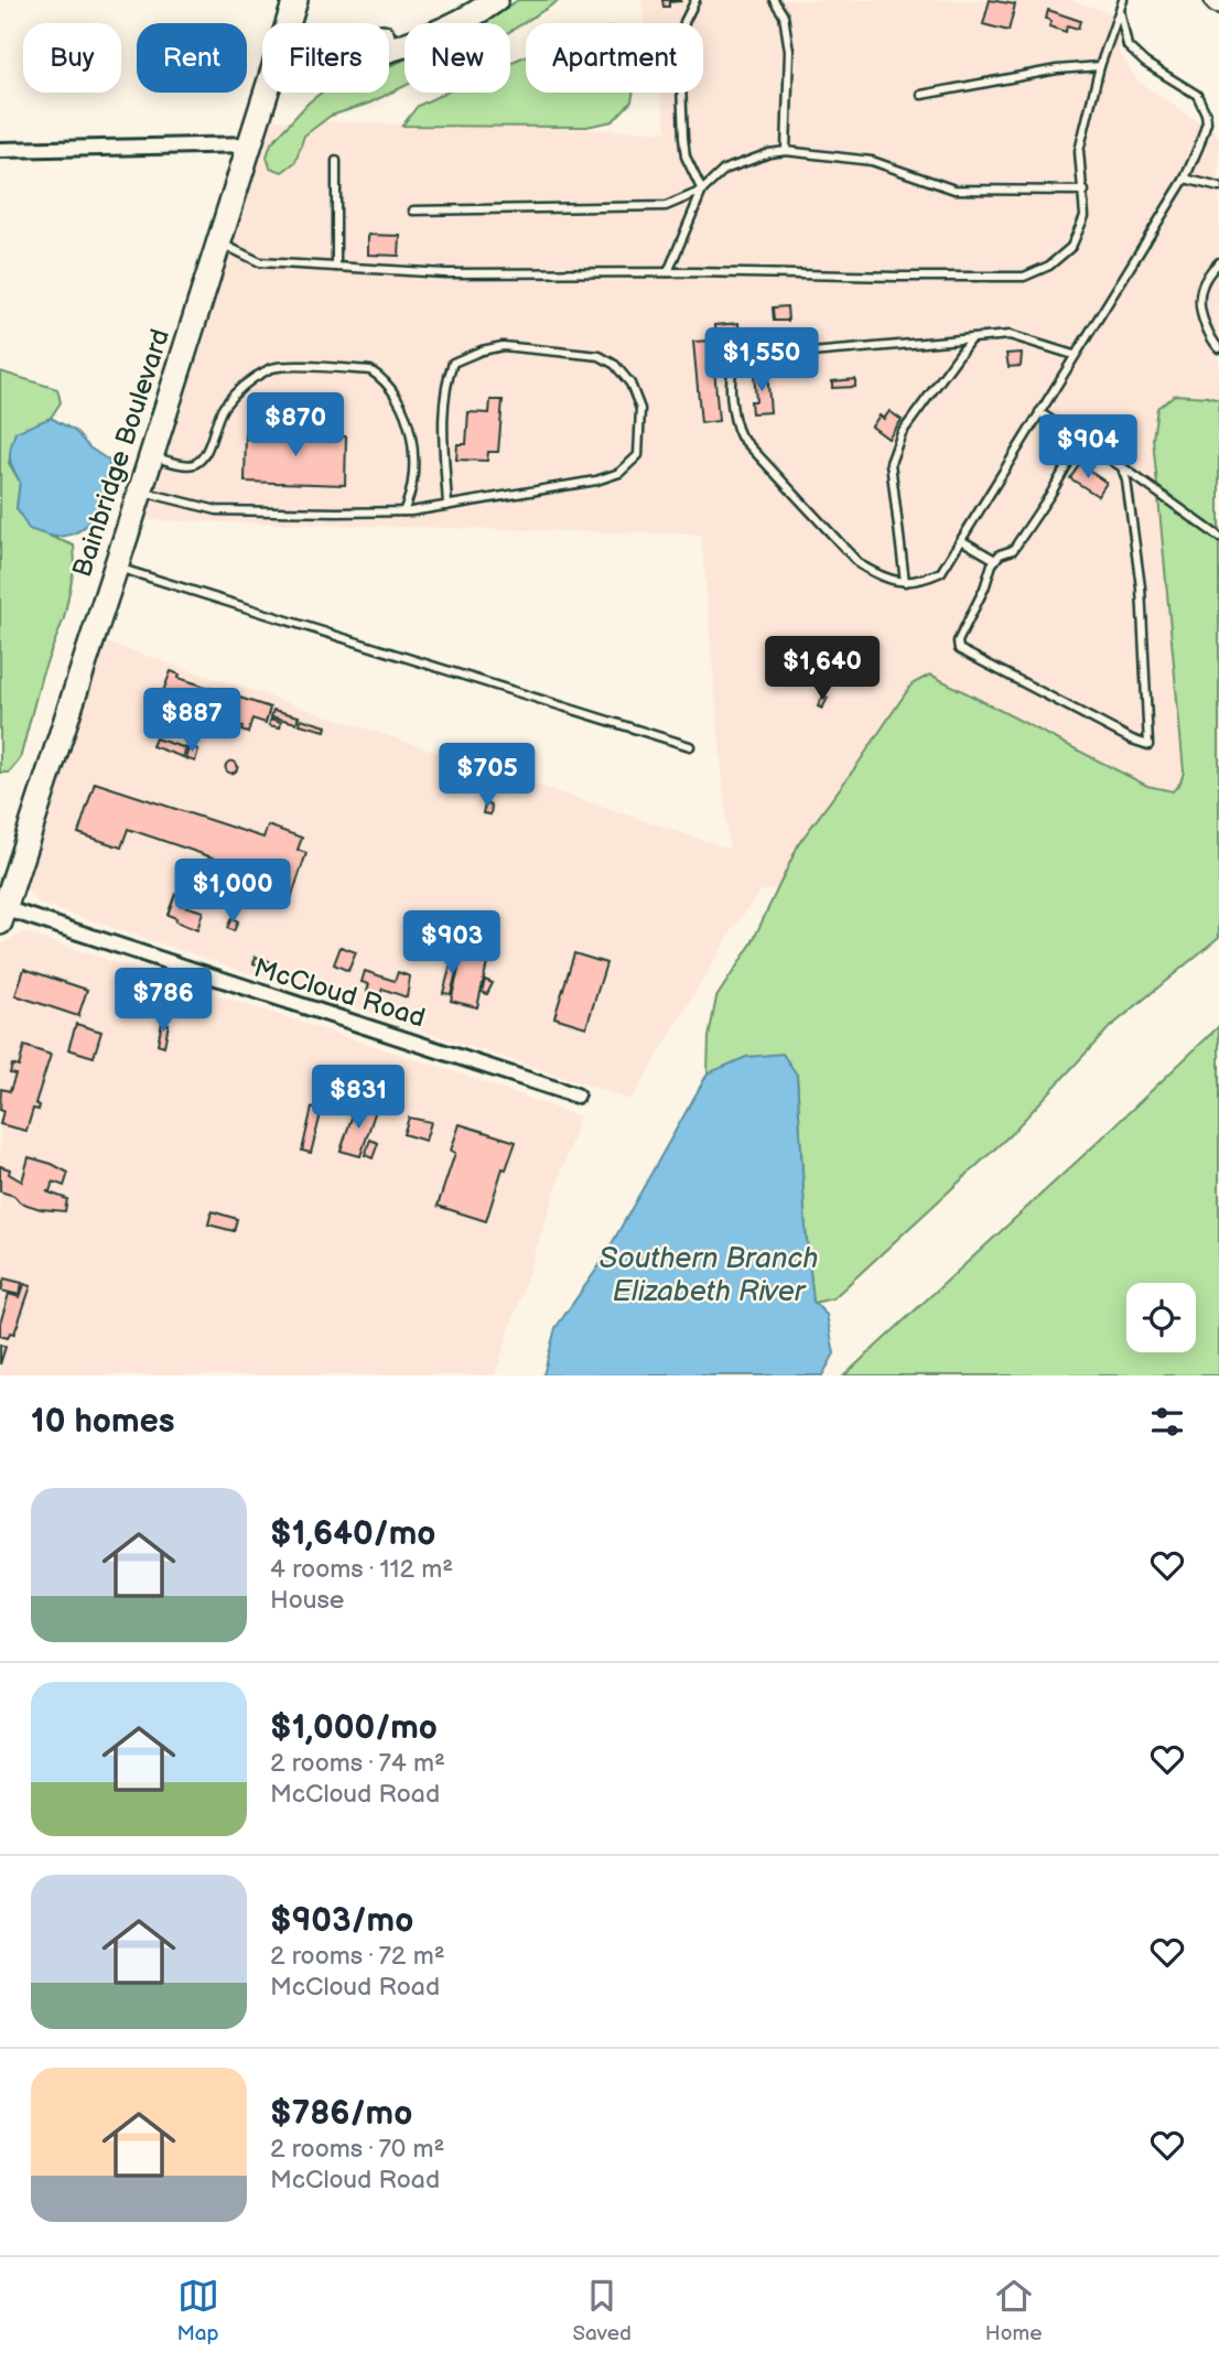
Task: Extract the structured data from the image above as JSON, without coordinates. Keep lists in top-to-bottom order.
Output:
{
  "streets": {
    "main road": ["Bainbridge Boulevard"],
    "street": ["McCloud Road"]
  },
  "crossings": [
    ["Bainbridge Boulevard", "McCloud Road"]
  ],
  "water": ["Southern Branch Elizabeth River"],
  "page": {
    "chip": [
      "Buy",
      "Rent",
      "Filters",
      "New",
      "Apartment"
    ],
    "price": [
      "$1,550",
      "$870",
      "$904",
      "$1,640",
      "$887",
      "$705",
      "$1,000",
      "$903",
      "$786",
      "$831"
    ],
    "heading": "10 homes",
    "list": [
      {
        "name": "$1,640/mo",
        "note": "4 rooms · 112 m² · House"
      },
      {
        "name": "$1,000/mo",
        "note": "2 rooms · 74 m² · McCloud Road"
      },
      {
        "name": "$903/mo",
        "note": "2 rooms · 72 m² · McCloud Road"
      },
      {
        "name": "$786/mo",
        "note": "2 rooms · 70 m² · McCloud Road"
      }
    ],
    "tabs": ["Map", "Saved", "Home"]
  }
}
